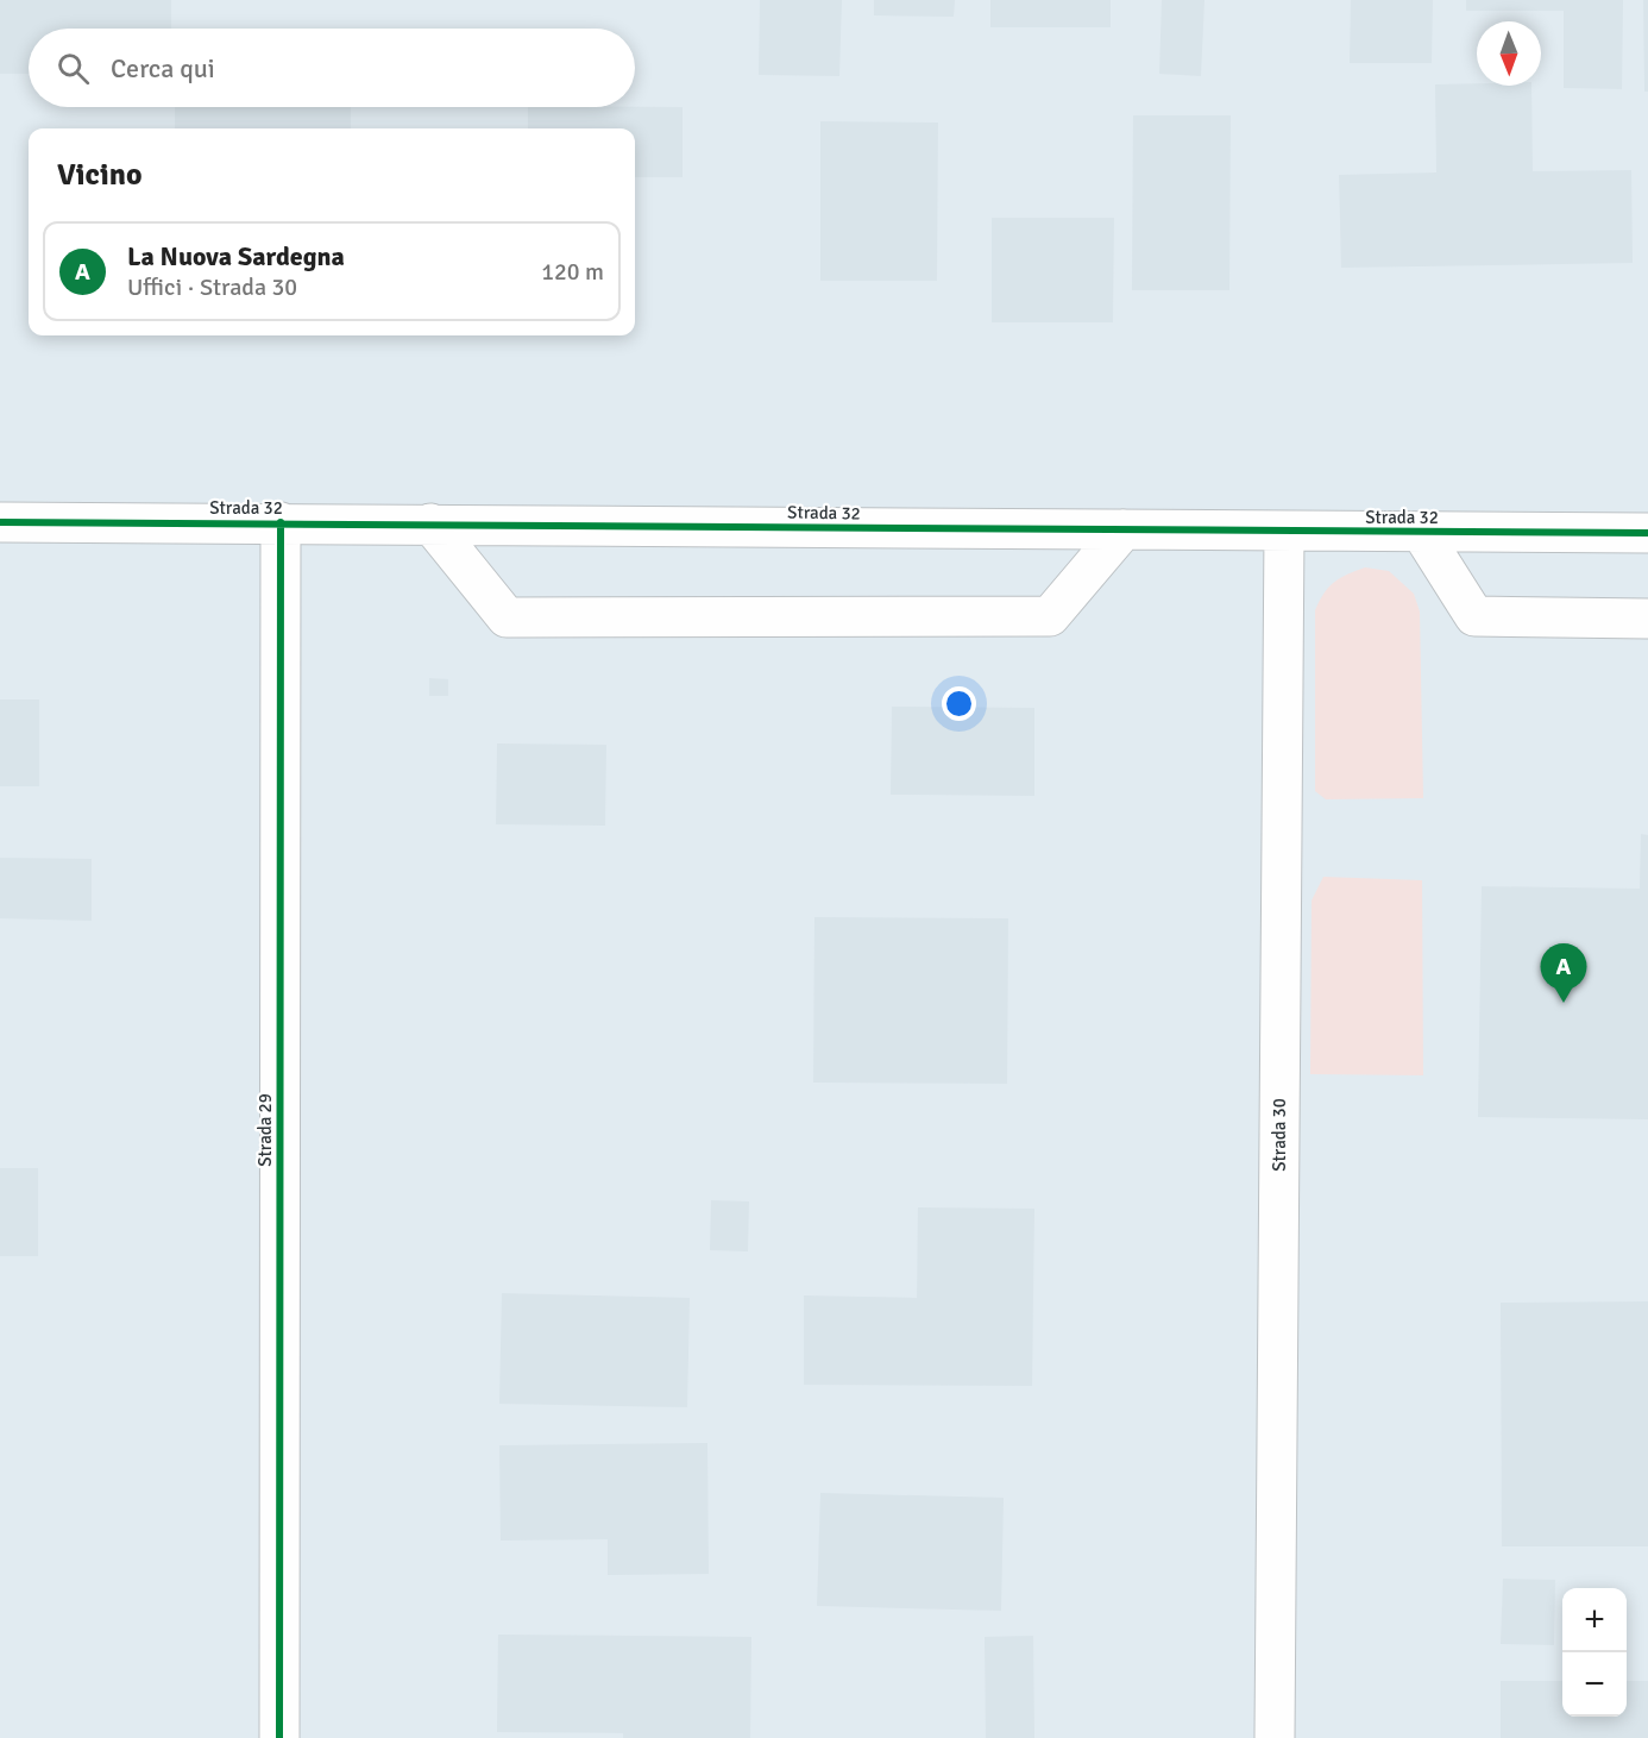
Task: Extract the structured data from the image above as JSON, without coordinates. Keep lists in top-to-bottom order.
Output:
{
  "streets": {
    "street": ["Strada 32", "Strada 29", "Strada 30"]
  },
  "crossings": [
    ["Strada 32", "Strada 29"],
    ["Strada 32", "Strada 30"]
  ],
  "north": "bottom",
  "page": {
    "search": "Cerca qui",
    "heading": "Vicino",
    "list": [
      {
        "mark": "A",
        "name": "La Nuova Sardegna",
        "note": "Uffici · Strada 30",
        "value": "120 m"
      }
    ],
    "pins": "A",
    "map_buttons": ["+", "−"]
  }
}
